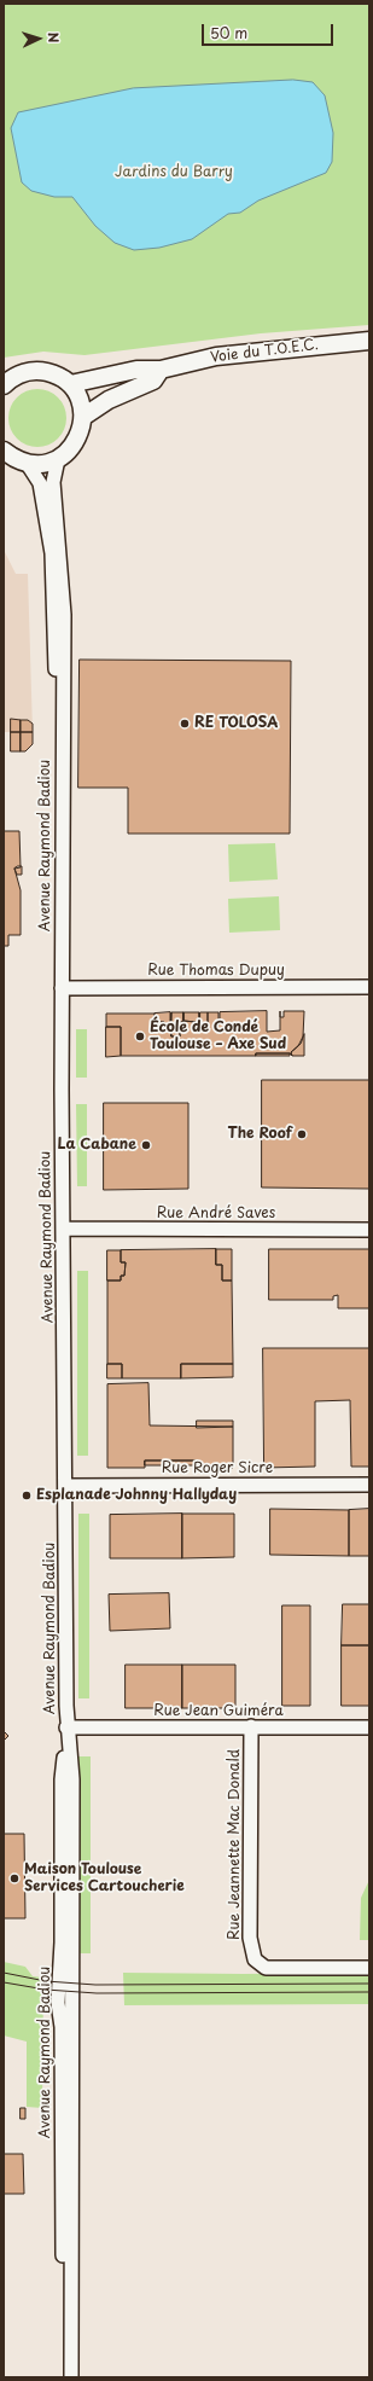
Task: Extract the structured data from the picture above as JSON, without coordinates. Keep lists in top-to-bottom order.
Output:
{
  "streets": {
    "street": [
      "Voie du T.O.E.C.",
      "Avenue Raymond Badiou",
      "Rue Thomas Dupuy",
      "Rue André Saves",
      "Rue Roger Sicre",
      "Rue Jean Guiméra",
      "Rue Jeannette Mac Donald"
    ]
  },
  "crossings": [
    ["Avenue Raymond Badiou", "Rue Thomas Dupuy"],
    ["Avenue Raymond Badiou", "Rue André Saves"],
    ["Avenue Raymond Badiou", "Rue Roger Sicre"],
    ["Avenue Raymond Badiou", "Rue Jean Guiméra"],
    ["Rue Jean Guiméra", "Rue Jeannette Mac Donald"]
  ],
  "parks": ["Jardins du Barry"],
  "places": [
    "RE TOLOSA",
    "École de Condé Toulouse – Axe Sud",
    "The Roof",
    "La Cabane",
    "Esplanade Johnny Hallyday",
    "Maison Toulouse Services Cartoucherie"
  ],
  "scale_bar": "50 m",
  "north": "right"
}
